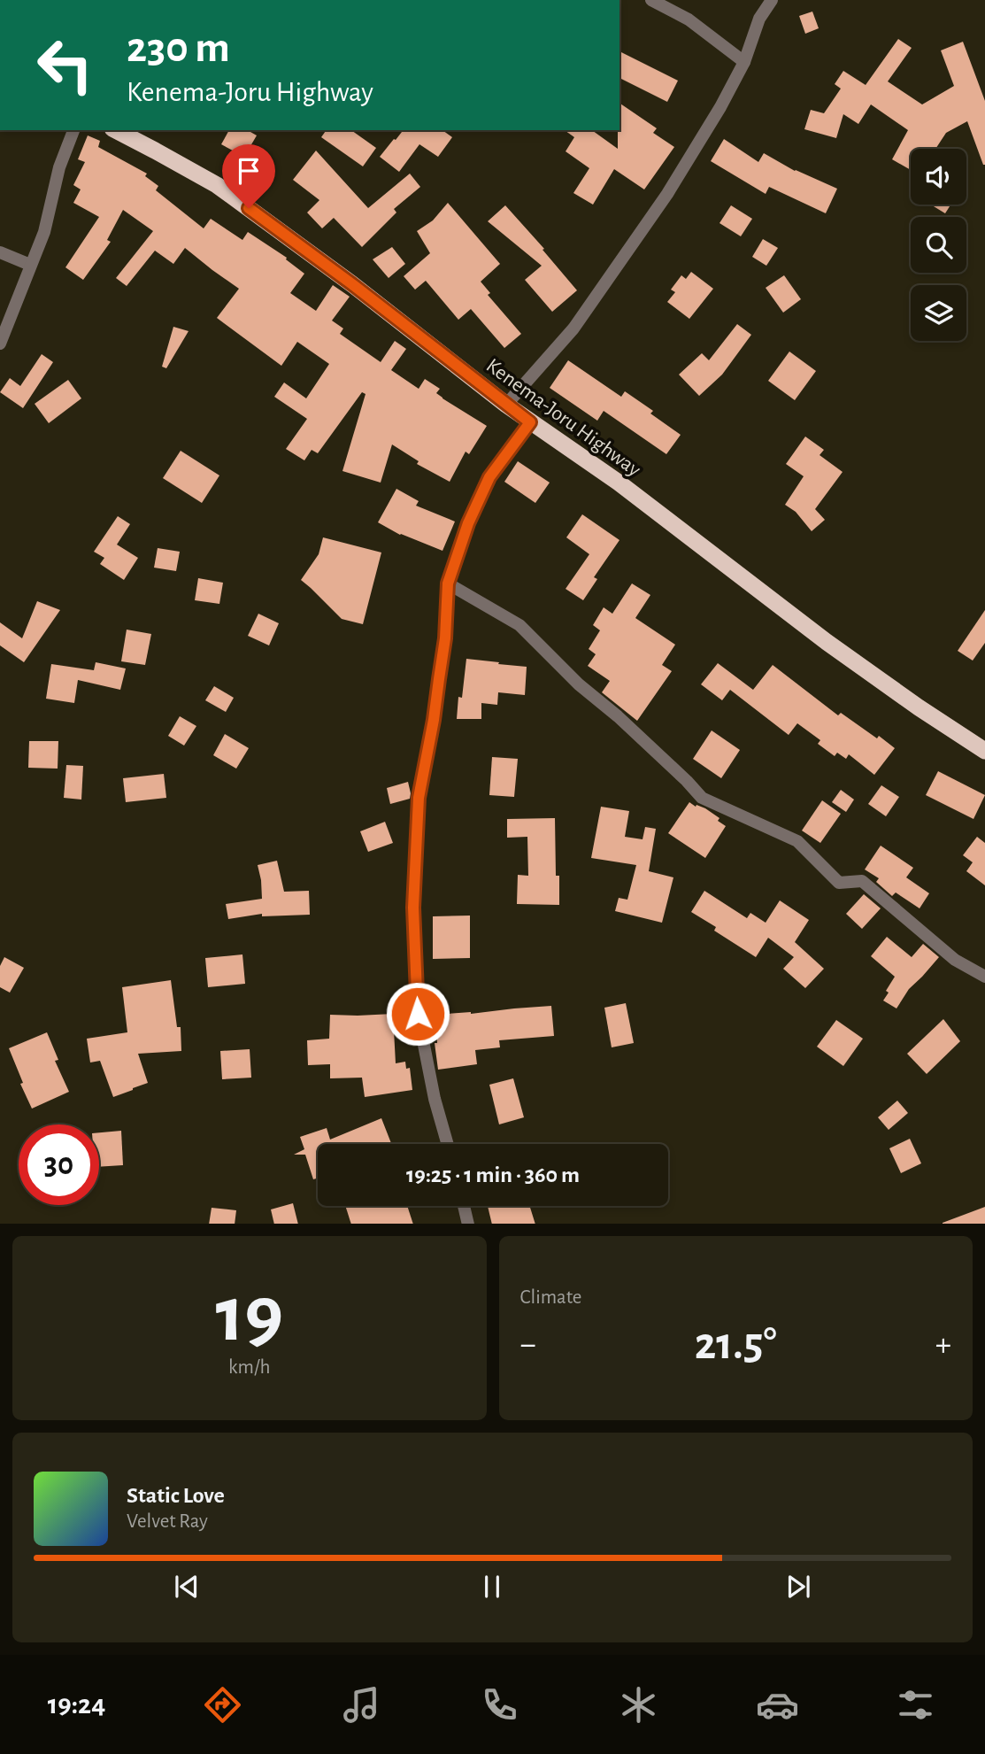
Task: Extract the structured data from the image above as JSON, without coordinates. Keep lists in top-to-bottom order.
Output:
{
  "streets": {
    "highway": ["Kenema-Joru Highway"]
  },
  "page": {
    "turn": ["230 m", "Kenema-Joru Highway"],
    "limit": "30",
    "trip": "19:25 · 1 min · 360 m",
    "tile": [
      ["19", "km/h"],
      "Climate"
    ],
    "heat": ["−", "21.5°", "+"],
    "song": ["Static Love", "Velvet Ray"],
    "tabs": "19:24"
  }
}
